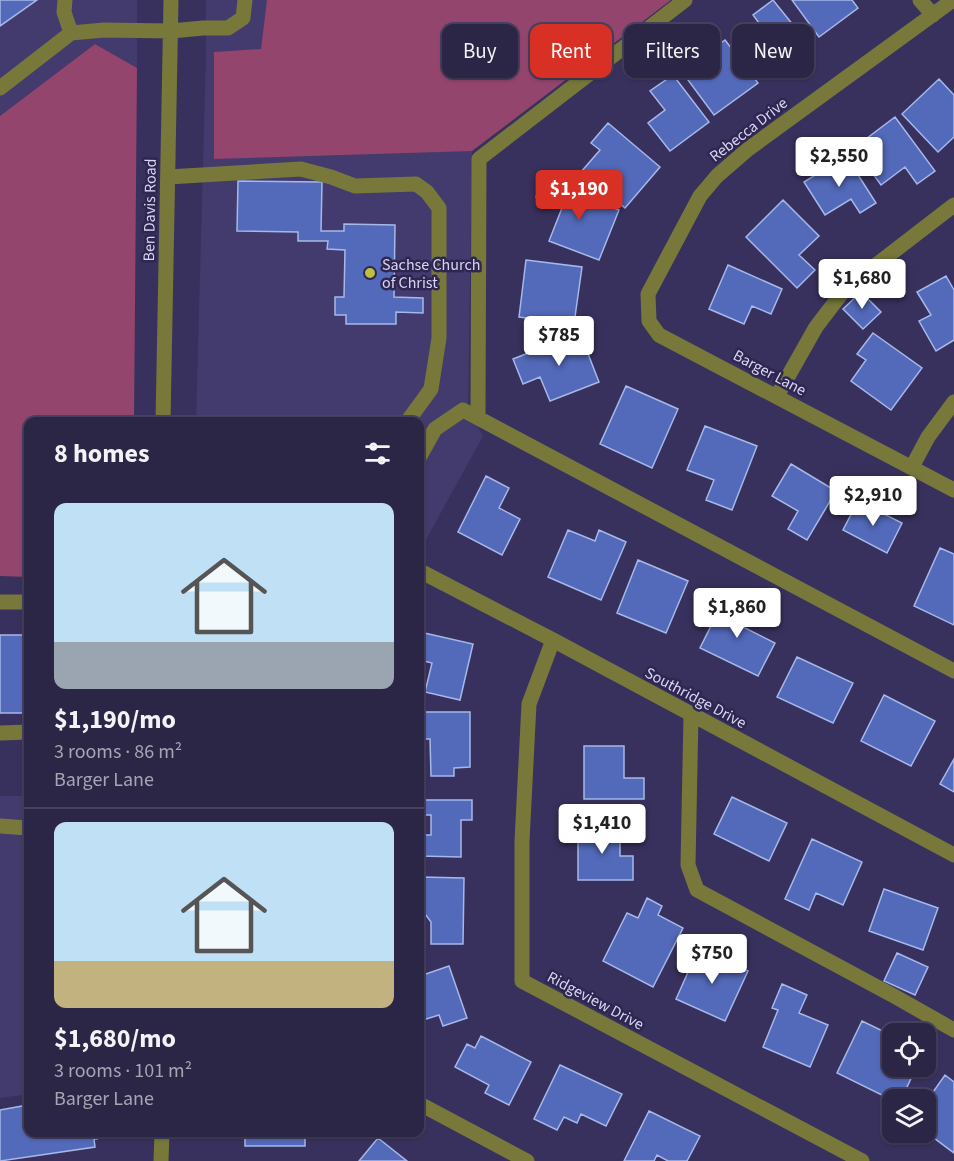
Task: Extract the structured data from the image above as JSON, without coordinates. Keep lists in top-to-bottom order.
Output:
{
  "streets": {
    "street": [
      "Rebecca Drive",
      "Ben Davis Road",
      "Barger Lane",
      "Southridge Drive",
      "Ridgeview Drive"
    ]
  },
  "crossings": [
    ["Rebecca Drive", "Barger Lane"],
    ["Southridge Drive", "Ridgeview Drive"]
  ],
  "places": ["Sachse Church of Christ"],
  "page": {
    "chip": [
      "Buy",
      "Rent",
      "Filters",
      "New"
    ],
    "price": [
      "$2,550",
      "$1,190",
      "$1,680",
      "$785",
      "$2,910",
      "$1,860",
      "$1,410",
      "$750"
    ],
    "heading": "8 homes",
    "list": [
      {
        "name": "$1,190/mo",
        "note": "3 rooms · 86 m² · Barger Lane"
      },
      {
        "name": "$1,680/mo",
        "note": "3 rooms · 101 m² · Barger Lane"
      }
    ]
  }
}
